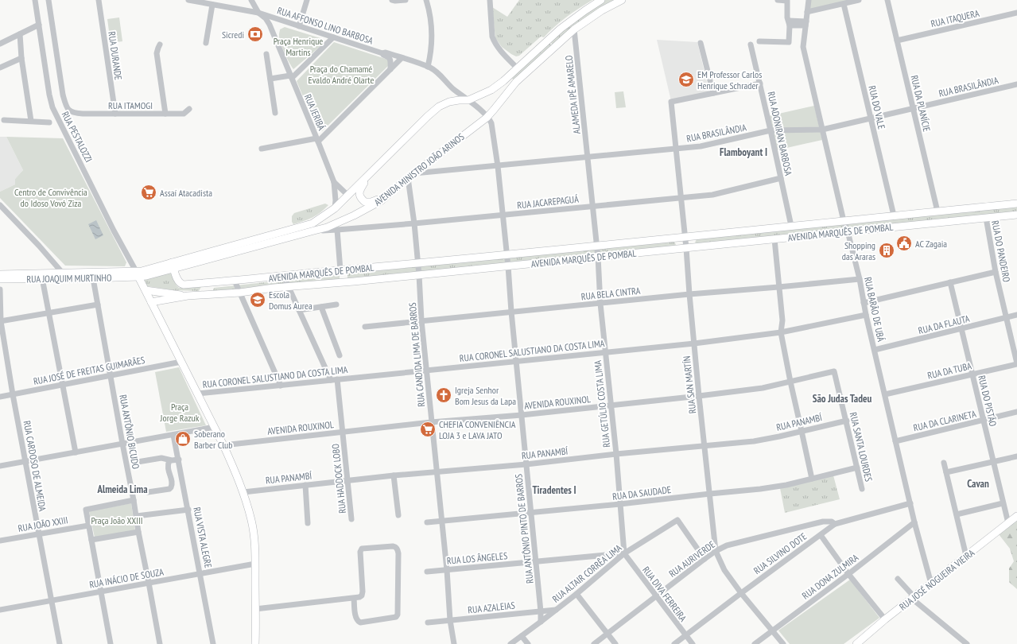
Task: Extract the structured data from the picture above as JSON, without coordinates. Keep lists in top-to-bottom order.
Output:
{
  "streets": {
    "main road": [
      "AVENIDA MINISTRO JOÃO ARINOS",
      "AVENIDA MARQUÊS DE POMBAL",
      "RUA JOAQUIM MURTINHO",
      "RUA JOSÉ NOGUEIRA VIEIRA"
    ],
    "street": [
      "RUA ITAQUERA",
      "RUA AFFONSO LINO BARBOSA",
      "RUA DURANDE",
      "RUA BRASILÂNDIA",
      "ALAMEDA IPÊ AMARELO",
      "RUA DA PLANÍCIE",
      "RUA ITAMOGI",
      "RUA DO VALE",
      "RUA JERIBÁ",
      "RUA ADONIRAN BARBOSA",
      "RUA PESTALOZZI",
      "RUA JACAREPAGUÁ",
      "RUA DO PANDEIRO",
      "RUA BELA CINTRA",
      "RUA BARÃO DE UBÁ",
      "RUA DA FLAUTA",
      "RUA CORONEL SALUSTIANO DA COSTA LIMA",
      "RUA CANDIDA LIMA DE BARROS",
      "RUA JOSÉ DE FREITAS GUIMARÃES",
      "RUA DA TUBA",
      "RUA SAN MARTÍN",
      "RUA DO PISTÃO",
      "AVENIDA ROUXINOL",
      "RUA GETÚLIO COSTA LIMA",
      "RUA DA CLARINETA",
      "RUA PANAMBÍ",
      "RUA ANTÔNIO BICUDO",
      "RUA SANTA LOURDES",
      "RUA CARDOSO DE ALMEIDA",
      "RUA HADDOCK LOBO",
      "RUA DA SAUDADE",
      "RUA JOÃO XXIII",
      "RUA ANTÔNIO PINTO DE BARROS",
      "RUA VISTA ALEGRE",
      "RUA SILVINO DOTE",
      "RUA LOS ÂNGELES",
      "RUA AURIVERDE",
      "RUA ALTAIR CORRÊA LIMA",
      "RUA DONA ZULMIRA",
      "RUA INÁCIO DE SOUZA",
      "RUA DIVA FERREIRA",
      "RUA AZALEIAS"
    ]
  },
  "crossings": [
    ["RUA ITAQUERA", "RUA DA PLANÍCIE"],
    ["RUA AFFONSO LINO BARBOSA", "RUA JERIBÁ"],
    ["RUA AFFONSO LINO BARBOSA", "AVENIDA MINISTRO JOÃO ARINOS"],
    ["RUA DURANDE", "RUA ITAMOGI"],
    ["RUA BRASILÂNDIA", "ALAMEDA IPÊ AMARELO"],
    ["RUA BRASILÂNDIA", "RUA DA PLANÍCIE"],
    ["RUA BRASILÂNDIA", "RUA DO VALE"],
    ["RUA BRASILÂNDIA", "RUA ADONIRAN BARBOSA"],
    ["RUA BRASILÂNDIA", "AVENIDA MINISTRO JOÃO ARINOS"],
    ["RUA BRASILÂNDIA", "RUA BARÃO DE UBÁ"],
    ["ALAMEDA IPÊ AMARELO", "AVENIDA MINISTRO JOÃO ARINOS"],
    ["RUA DA PLANÍCIE", "AVENIDA MARQUÊS DE POMBAL"],
    ["RUA DO VALE", "AVENIDA MARQUÊS DE POMBAL"],
    ["RUA ADONIRAN BARBOSA", "RUA JACAREPAGUÁ"],
    ["RUA ADONIRAN BARBOSA", "AVENIDA MARQUÊS DE POMBAL"],
    ["RUA PESTALOZZI", "AVENIDA MINISTRO JOÃO ARINOS"],
    ["RUA PESTALOZZI", "RUA JOAQUIM MURTINHO"],
    ["AVENIDA MINISTRO JOÃO ARINOS", "RUA JACAREPAGUÁ"],
    ["AVENIDA MINISTRO JOÃO ARINOS", "AVENIDA MARQUÊS DE POMBAL"],
    ["AVENIDA MINISTRO JOÃO ARINOS", "RUA JOAQUIM MURTINHO"],
    ["AVENIDA MARQUÊS DE POMBAL", "RUA DO PANDEIRO"],
    ["AVENIDA MARQUÊS DE POMBAL", "RUA BARÃO DE UBÁ"],
    ["AVENIDA MARQUÊS DE POMBAL", "RUA CANDIDA LIMA DE BARROS"],
    ["AVENIDA MARQUÊS DE POMBAL", "RUA SAN MARTÍN"],
    ["AVENIDA MARQUÊS DE POMBAL", "RUA GETÚLIO COSTA LIMA"],
    ["AVENIDA MARQUÊS DE POMBAL", "RUA HADDOCK LOBO"],
    ["AVENIDA MARQUÊS DE POMBAL", "RUA ANTÔNIO PINTO DE BARROS"],
    ["RUA DO PANDEIRO", "RUA DA FLAUTA"],
    ["RUA DO PANDEIRO", "RUA DA TUBA"],
    ["RUA JOAQUIM MURTINHO", "RUA ANTÔNIO BICUDO"],
    ["RUA BELA CINTRA", "RUA BARÃO DE UBÁ"],
    ["RUA BELA CINTRA", "RUA CANDIDA LIMA DE BARROS"],
    ["RUA BELA CINTRA", "RUA SAN MARTÍN"],
    ["RUA BELA CINTRA", "RUA GETÚLIO COSTA LIMA"],
    ["RUA BELA CINTRA", "RUA ANTÔNIO PINTO DE BARROS"],
    ["RUA BARÃO DE UBÁ", "RUA DA FLAUTA"],
    ["RUA BARÃO DE UBÁ", "RUA CORONEL SALUSTIANO DA COSTA LIMA"],
    ["RUA BARÃO DE UBÁ", "RUA DA TUBA"],
    ["RUA BARÃO DE UBÁ", "RUA DA CLARINETA"],
    ["RUA BARÃO DE UBÁ", "RUA SILVINO DOTE"],
    ["RUA BARÃO DE UBÁ", "RUA DONA ZULMIRA"],
    ["RUA BARÃO DE UBÁ", "RUA JOSÉ NOGUEIRA VIEIRA"],
    ["RUA DA FLAUTA", "RUA DO PISTÃO"],
    ["RUA CORONEL SALUSTIANO DA COSTA LIMA", "RUA CANDIDA LIMA DE BARROS"],
    ["RUA CORONEL SALUSTIANO DA COSTA LIMA", "RUA SAN MARTÍN"],
    ["RUA CORONEL SALUSTIANO DA COSTA LIMA", "RUA GETÚLIO COSTA LIMA"],
    ["RUA CORONEL SALUSTIANO DA COSTA LIMA", "RUA HADDOCK LOBO"],
    ["RUA CORONEL SALUSTIANO DA COSTA LIMA", "RUA ANTÔNIO PINTO DE BARROS"],
    ["RUA CANDIDA LIMA DE BARROS", "AVENIDA ROUXINOL"],
    ["RUA CANDIDA LIMA DE BARROS", "RUA PANAMBÍ"],
    ["RUA CANDIDA LIMA DE BARROS", "RUA DA SAUDADE"],
    ["RUA CANDIDA LIMA DE BARROS", "RUA LOS ÂNGELES"],
    ["RUA CANDIDA LIMA DE BARROS", "RUA AZALEIAS"],
    ["RUA JOSÉ DE FREITAS GUIMARÃES", "RUA ANTÔNIO BICUDO"],
    ["RUA JOSÉ DE FREITAS GUIMARÃES", "RUA CARDOSO DE ALMEIDA"],
    ["RUA DA TUBA", "RUA DO PISTÃO"],
    ["RUA SAN MARTÍN", "AVENIDA ROUXINOL"],
    ["RUA SAN MARTÍN", "RUA PANAMBÍ"],
    ["RUA SAN MARTÍN", "RUA DA SAUDADE"],
    ["RUA SAN MARTÍN", "RUA SILVINO DOTE"],
    ["RUA SAN MARTÍN", "RUA AURIVERDE"],
    ["RUA SAN MARTÍN", "RUA DONA ZULMIRA"],
    ["RUA DO PISTÃO", "RUA DA CLARINETA"],
    ["RUA DO PISTÃO", "RUA JOSÉ NOGUEIRA VIEIRA"],
    ["AVENIDA ROUXINOL", "RUA GETÚLIO COSTA LIMA"],
    ["AVENIDA ROUXINOL", "RUA SANTA LOURDES"],
    ["AVENIDA ROUXINOL", "RUA HADDOCK LOBO"],
    ["AVENIDA ROUXINOL", "RUA ANTÔNIO PINTO DE BARROS"],
    ["RUA GETÚLIO COSTA LIMA", "RUA PANAMBÍ"],
    ["RUA GETÚLIO COSTA LIMA", "RUA DA SAUDADE"],
    ["RUA GETÚLIO COSTA LIMA", "RUA LOS ÂNGELES"],
    ["RUA GETÚLIO COSTA LIMA", "RUA ALTAIR CORRÊA LIMA"],
    ["RUA GETÚLIO COSTA LIMA", "RUA DIVA FERREIRA"],
    ["RUA PANAMBÍ", "RUA SANTA LOURDES"],
    ["RUA PANAMBÍ", "RUA HADDOCK LOBO"],
    ["RUA PANAMBÍ", "RUA ANTÔNIO PINTO DE BARROS"],
    ["RUA ANTÔNIO BICUDO", "RUA INÁCIO DE SOUZA"],
    ["RUA SANTA LOURDES", "RUA DA SAUDADE"],
    ["RUA CARDOSO DE ALMEIDA", "RUA JOÃO XXIII"],
    ["RUA CARDOSO DE ALMEIDA", "RUA INÁCIO DE SOUZA"],
    ["RUA DA SAUDADE", "RUA ANTÔNIO PINTO DE BARROS"],
    ["RUA ANTÔNIO PINTO DE BARROS", "RUA LOS ÂNGELES"],
    ["RUA ANTÔNIO PINTO DE BARROS", "RUA ALTAIR CORRÊA LIMA"],
    ["RUA ANTÔNIO PINTO DE BARROS", "RUA AZALEIAS"],
    ["RUA VISTA ALEGRE", "RUA INÁCIO DE SOUZA"],
    ["RUA SILVINO DOTE", "RUA AURIVERDE"],
    ["RUA SILVINO DOTE", "RUA DIVA FERREIRA"],
    ["RUA LOS ÂNGELES", "RUA ALTAIR CORRÊA LIMA"],
    ["RUA LOS ÂNGELES", "RUA DIVA FERREIRA"],
    ["RUA AURIVERDE", "RUA ALTAIR CORRÊA LIMA"],
    ["RUA AURIVERDE", "RUA DIVA FERREIRA"],
    ["RUA ALTAIR CORRÊA LIMA", "RUA DIVA FERREIRA"],
    ["RUA ALTAIR CORRÊA LIMA", "RUA AZALEIAS"]
  ],
  "districts": [
    "Flamboyant I",
    "São Judas Tadeu",
    "Cavan",
    "Almeida Lima",
    "Tiradentes I"
  ],
  "parks": [
    "Praça Henrique Martins",
    "Praça do Chamamé Evaldo André Olarte",
    "Centro de Convivência do Idoso Vovó Ziza",
    "Praça Jorge Razuk",
    "Praça João XXIII"
  ],
  "places": {
    "bank": ["Sicredi"],
    "school or university": ["EM Professor Carlos Henrique Schrader", "Escola Domus Aurea"],
    "supermarket": ["Assaí Atacadista", "CHEFIA CONVENIÊNCIA LOJA 3 e LAVA JATO"],
    "public building": ["AC Zagaia"],
    "building": ["Shopping das Araras"],
    "church": ["Igreja Senhor Bom Jesus da Lapa"],
    "shop": ["Soberano Barber Club"]
  }
}
